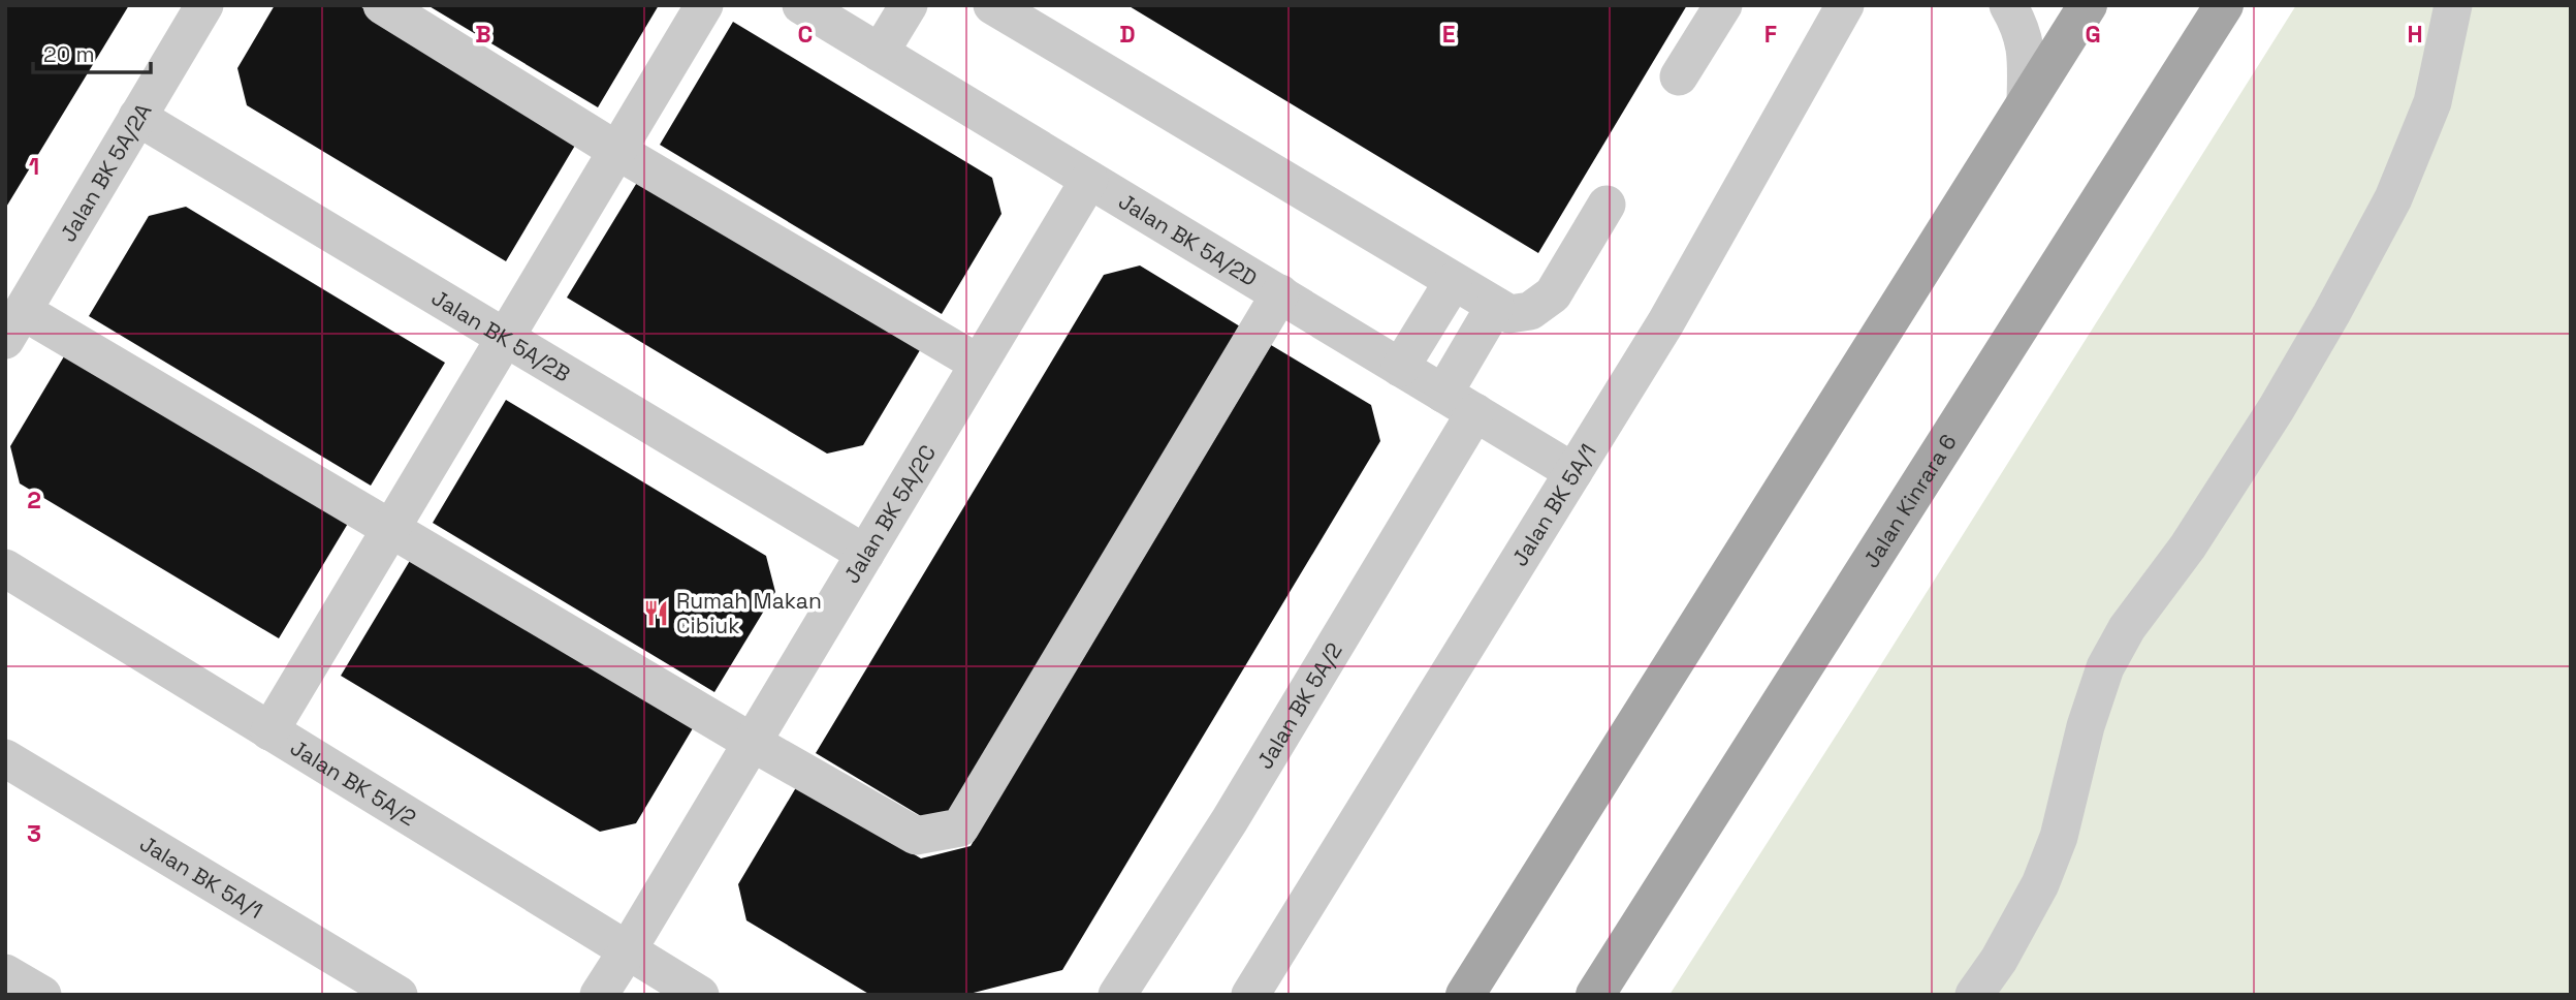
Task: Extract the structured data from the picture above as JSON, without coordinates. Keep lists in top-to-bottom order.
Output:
{
  "streets": {
    "main road": ["Jalan Kinrara 6"],
    "street": [
      "Jalan BK 5A/2A",
      "Jalan BK 5A/2D",
      "Jalan BK 5A/2B",
      "Jalan BK 5A/1",
      "Jalan BK 5A/2C",
      "Jalan BK 5A/2"
    ]
  },
  "crossings": [
    ["Jalan BK 5A/2A", "Jalan BK 5A/2B"],
    ["Jalan BK 5A/2D", "Jalan BK 5A/1"],
    ["Jalan BK 5A/2D", "Jalan BK 5A/2C"],
    ["Jalan BK 5A/2D", "Jalan BK 5A/2"],
    ["Jalan BK 5A/2B", "Jalan BK 5A/2C"],
    ["Jalan BK 5A/2C", "Jalan BK 5A/2"]
  ],
  "places": {
    "restaurant": ["Rumah Makan Cibiuk"]
  },
  "scale_bar": "20 m",
  "grid": {
    "columns": [
      "B",
      "C",
      "D",
      "E",
      "F",
      "G",
      "H"
    ],
    "rows": ["1", "2", "3"]
  }
}
